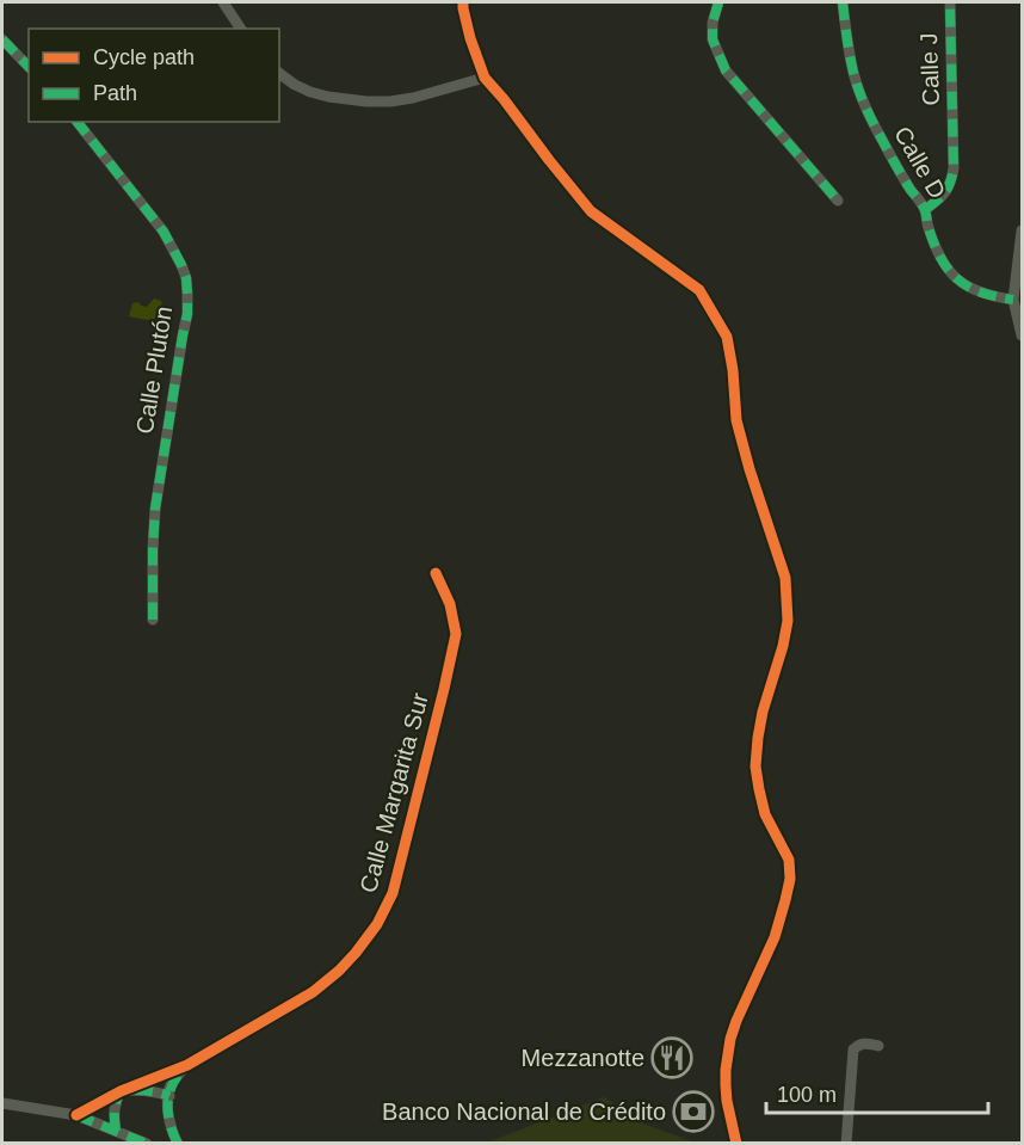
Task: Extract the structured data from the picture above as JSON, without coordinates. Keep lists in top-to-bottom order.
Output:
{
  "streets": {
    "street": [
      "Calle J",
      "Calle D",
      "Calle Plutón",
      "Calle Margarita Sur"
    ]
  },
  "crossings": [
    ["Calle J", "Calle D"]
  ],
  "places": {
    "restaurant": ["Mezzanotte"],
    "bank": ["Banco Nacional de Crédito"]
  },
  "legend": ["Cycle path", "Path"],
  "scale_bar": "100 m"
}
